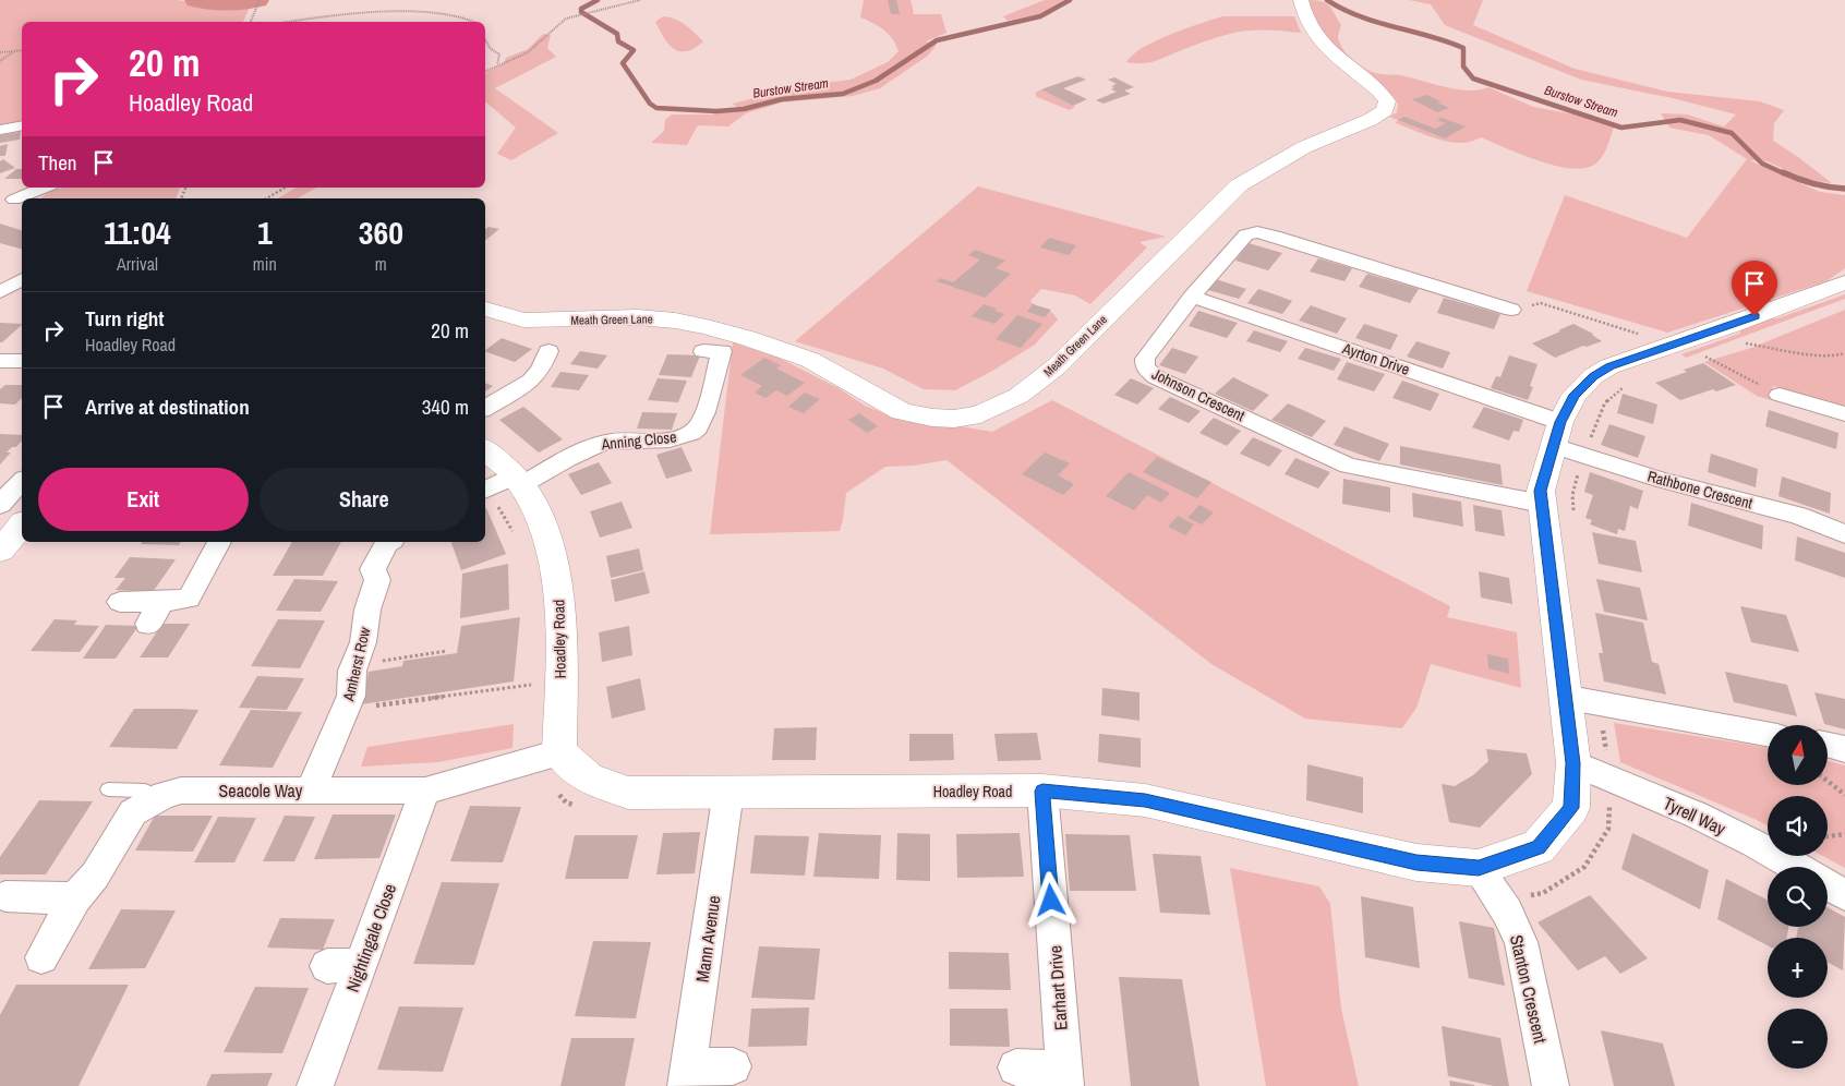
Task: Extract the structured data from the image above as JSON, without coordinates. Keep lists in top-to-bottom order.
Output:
{
  "streets": {
    "street": [
      "Meath Green Lane",
      "Ayrton Drive",
      "Johnson Crescent",
      "Anning Close",
      "Rathbone Crescent",
      "Hoadley Road",
      "Amherst Row",
      "Seacole Way",
      "Tyrell Way",
      "Nightingale Close",
      "Mann Avenue",
      "Earhart Drive",
      "Stanton Crescent"
    ]
  },
  "crossings": [
    ["Ayrton Drive", "Johnson Crescent"],
    ["Ayrton Drive", "Rathbone Crescent"],
    ["Ayrton Drive", "Hoadley Road"],
    ["Johnson Crescent", "Hoadley Road"],
    ["Anning Close", "Hoadley Road"],
    ["Rathbone Crescent", "Hoadley Road"],
    ["Hoadley Road", "Seacole Way"],
    ["Hoadley Road", "Tyrell Way"],
    ["Hoadley Road", "Mann Avenue"],
    ["Hoadley Road", "Earhart Drive"],
    ["Hoadley Road", "Stanton Crescent"],
    ["Amherst Row", "Seacole Way"],
    ["Seacole Way", "Nightingale Close"]
  ],
  "water": ["Burstow Stream"],
  "north": "top",
  "page": {
    "turn": ["20 m", "Hoadley Road"],
    "then": "Then",
    "eta": [
      "11:04",
      "Arrival",
      "1",
      "min",
      "360",
      "m"
    ],
    "list": [
      {
        "name": "Turn right",
        "note": "Hoadley Road",
        "value": "20 m"
      },
      {
        "name": "Arrive at destination",
        "value": "340 m"
      }
    ],
    "buttons": ["Exit", "Share"],
    "map_buttons": ["+", "−"]
  }
}
